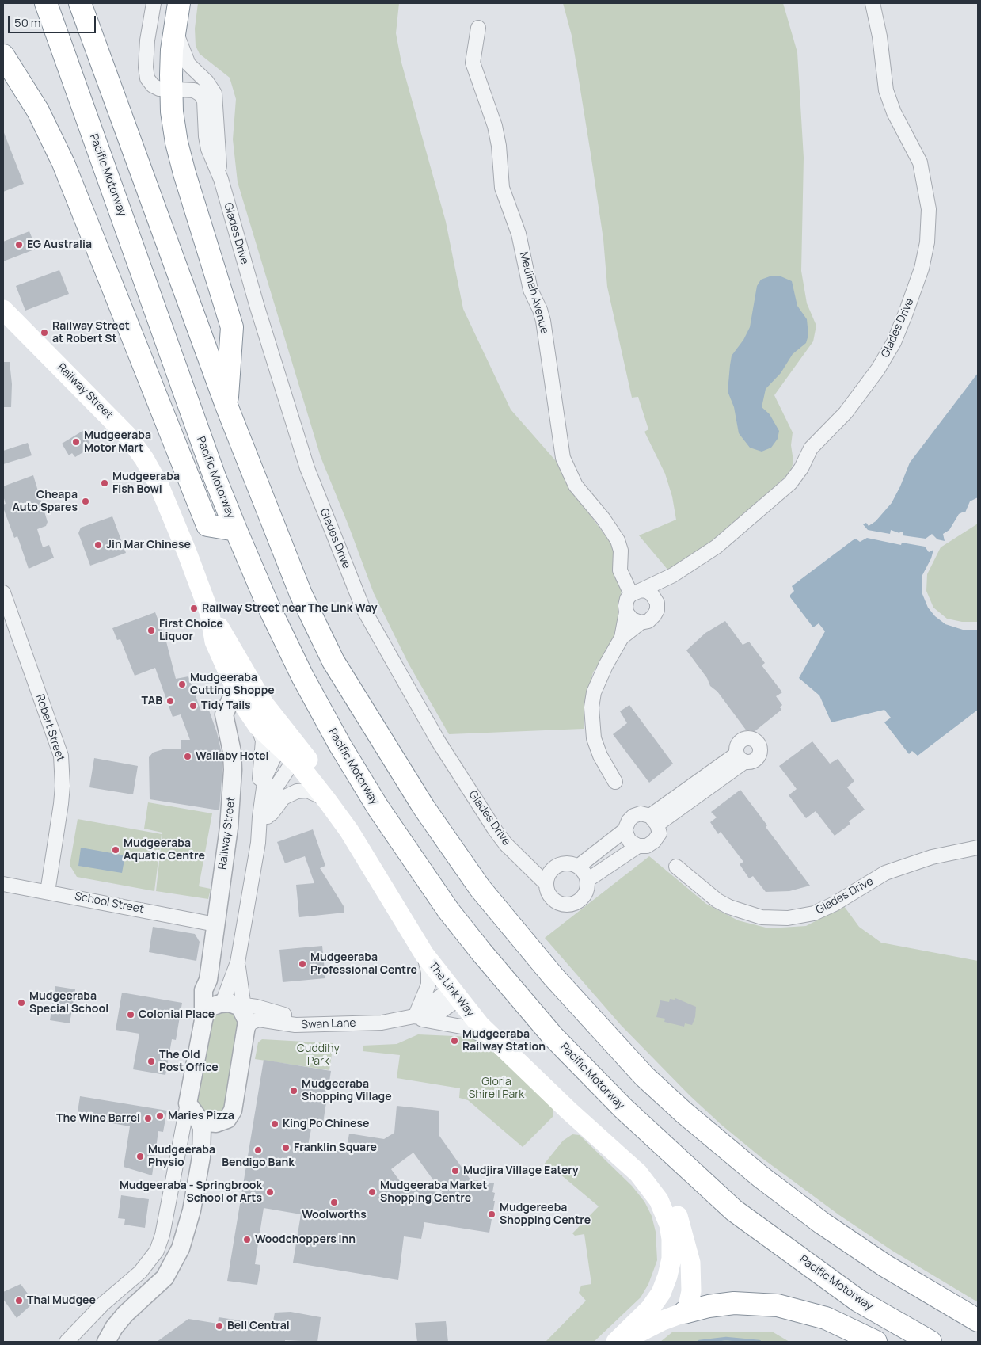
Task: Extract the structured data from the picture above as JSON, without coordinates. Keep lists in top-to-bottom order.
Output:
{
  "streets": {
    "highway": ["Pacific Motorway"],
    "main road": ["Railway Street", "The Link Way"],
    "street": [
      "Glades Drive",
      "Medinah Avenue",
      "Robert Street",
      "School Street",
      "Swan Lane"
    ]
  },
  "crossings": [
    ["Glades Drive", "Medinah Avenue"],
    ["Railway Street", "School Street"],
    ["Railway Street", "The Link Way"],
    ["Railway Street", "Swan Lane"],
    ["Robert Street", "School Street"],
    ["The Link Way", "Swan Lane"]
  ],
  "parks": ["Cuddihy Park", "Gloria Shirell Park"],
  "places": [
    "EG Australia",
    "Railway Street at Robert St",
    "Mudgeeraba Motor Mart",
    "Mudgeeraba Fish Bowl",
    "Cheapa Auto Spares",
    "Jin Mar Chinese",
    "Railway Street near The Link Way",
    "First Choice Liquor",
    "Mudgeeraba Cutting Shoppe",
    "TAB",
    "Tidy Tails",
    "Wallaby Hotel",
    "Mudgeeraba Aquatic Centre",
    "Mudgeeraba Professional Centre",
    "Mudgeeraba Special School",
    "Colonial Place",
    "Mudgeeraba Railway Station",
    "The Old Post Office",
    "Mudgeeraba Shopping Village",
    "Maries Pizza",
    "The Wine Barrel",
    "King Po Chinese",
    "Franklin Square",
    "Bendigo Bank",
    "Mudgeeraba Physio",
    "Mudjira Village Eatery",
    "Mudgeeraba - Springbrook School of Arts",
    "Mudgeeraba Market Shopping Centre",
    "Woolworths",
    "Mudgereeba Shopping Centre",
    "Woodchoppers Inn",
    "Thai Mudgee",
    "Bell Central"
  ],
  "scale_bar": "50 m"
}
